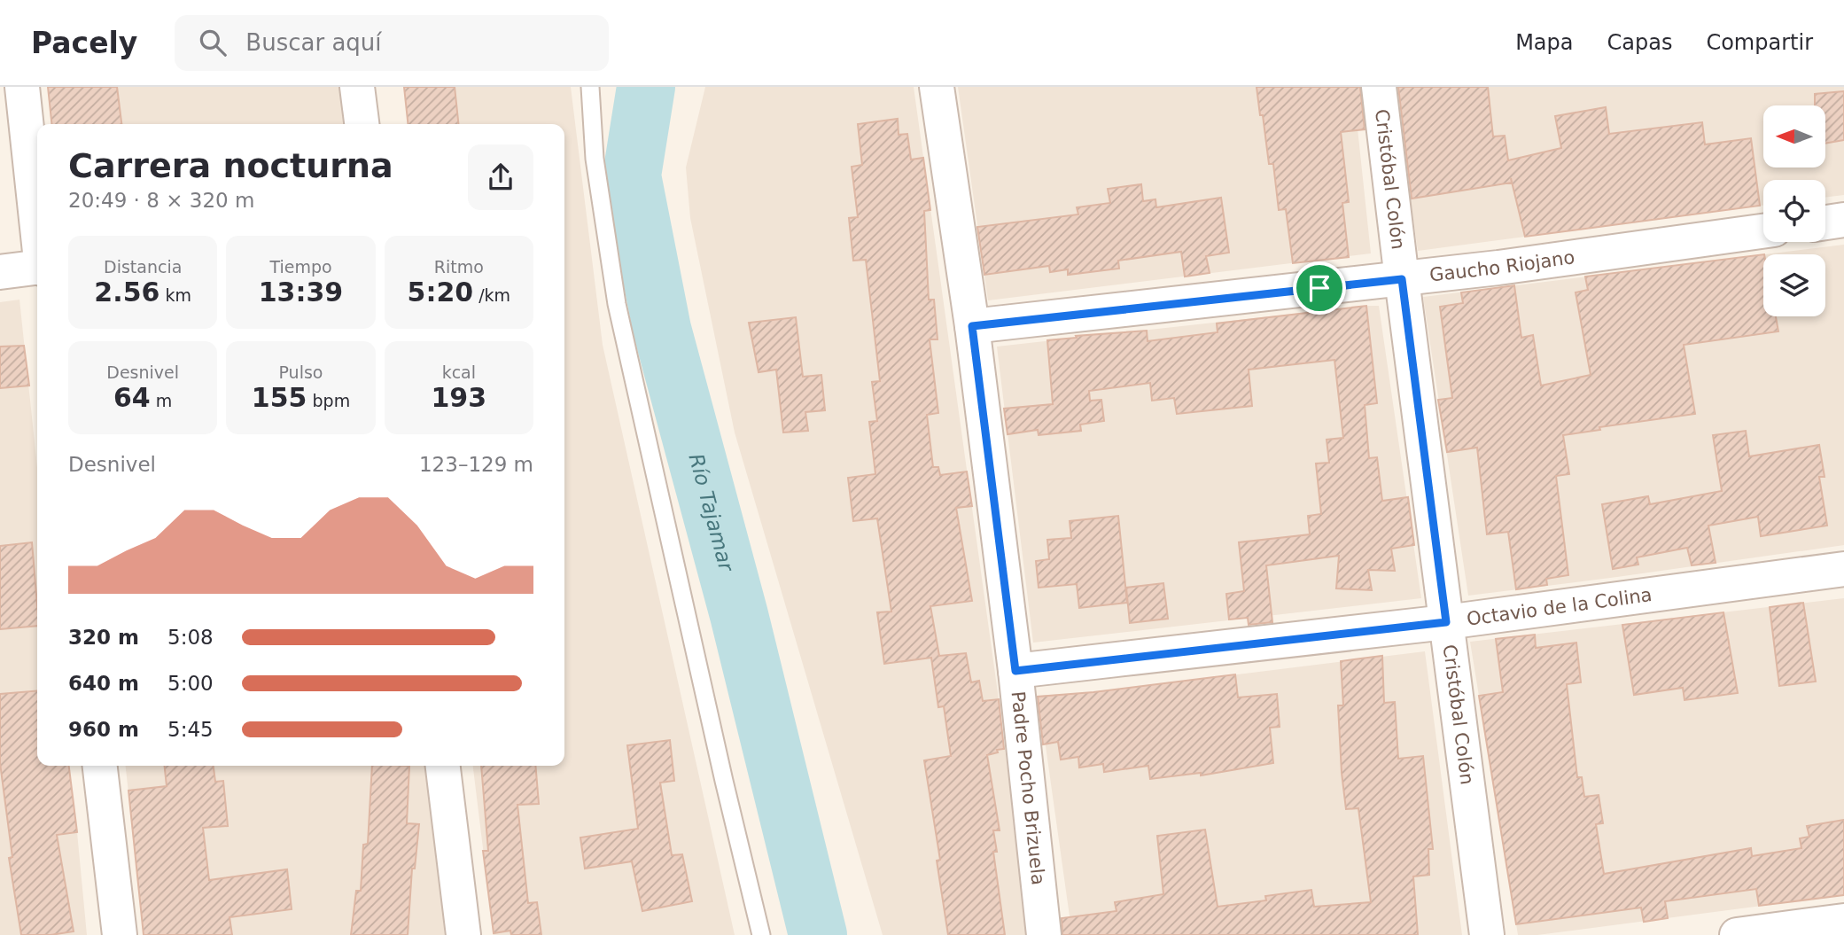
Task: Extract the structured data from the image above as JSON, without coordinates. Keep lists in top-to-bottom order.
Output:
{
  "streets": {
    "street": [
      "Cristóbal Colón",
      "Gaucho Riojano",
      "Octavio de la Colina",
      "Padre Pocho Brizuela"
    ]
  },
  "crossings": [
    ["Cristóbal Colón", "Gaucho Riojano"],
    ["Cristóbal Colón", "Octavio de la Colina"],
    ["Gaucho Riojano", "Padre Pocho Brizuela"],
    ["Octavio de la Colina", "Padre Pocho Brizuela"]
  ],
  "water": ["Río Tajamar"],
  "north": "left",
  "page": {
    "header": "Pacely",
    "search": "Buscar aquí",
    "nav": ["Mapa", "Capas", "Compartir"],
    "heading": ["Carrera nocturna", "20:49 · 8 × 320 m"],
    "stats": [
      ["Distancia", "2.56 km"],
      ["Tiempo", "13:39"],
      ["Ritmo", "5:20 /km"],
      ["Desnivel", "64 m"],
      ["Pulso", "155 bpm"],
      ["kcal", "193"]
    ],
    "chart": ["Desnivel", "123–129 m"],
    "list": [
      {
        "name": "320 m",
        "note": "5:08"
      },
      {
        "name": "640 m",
        "note": "5:00"
      },
      {
        "name": "960 m",
        "note": "5:45"
      }
    ]
  }
}
